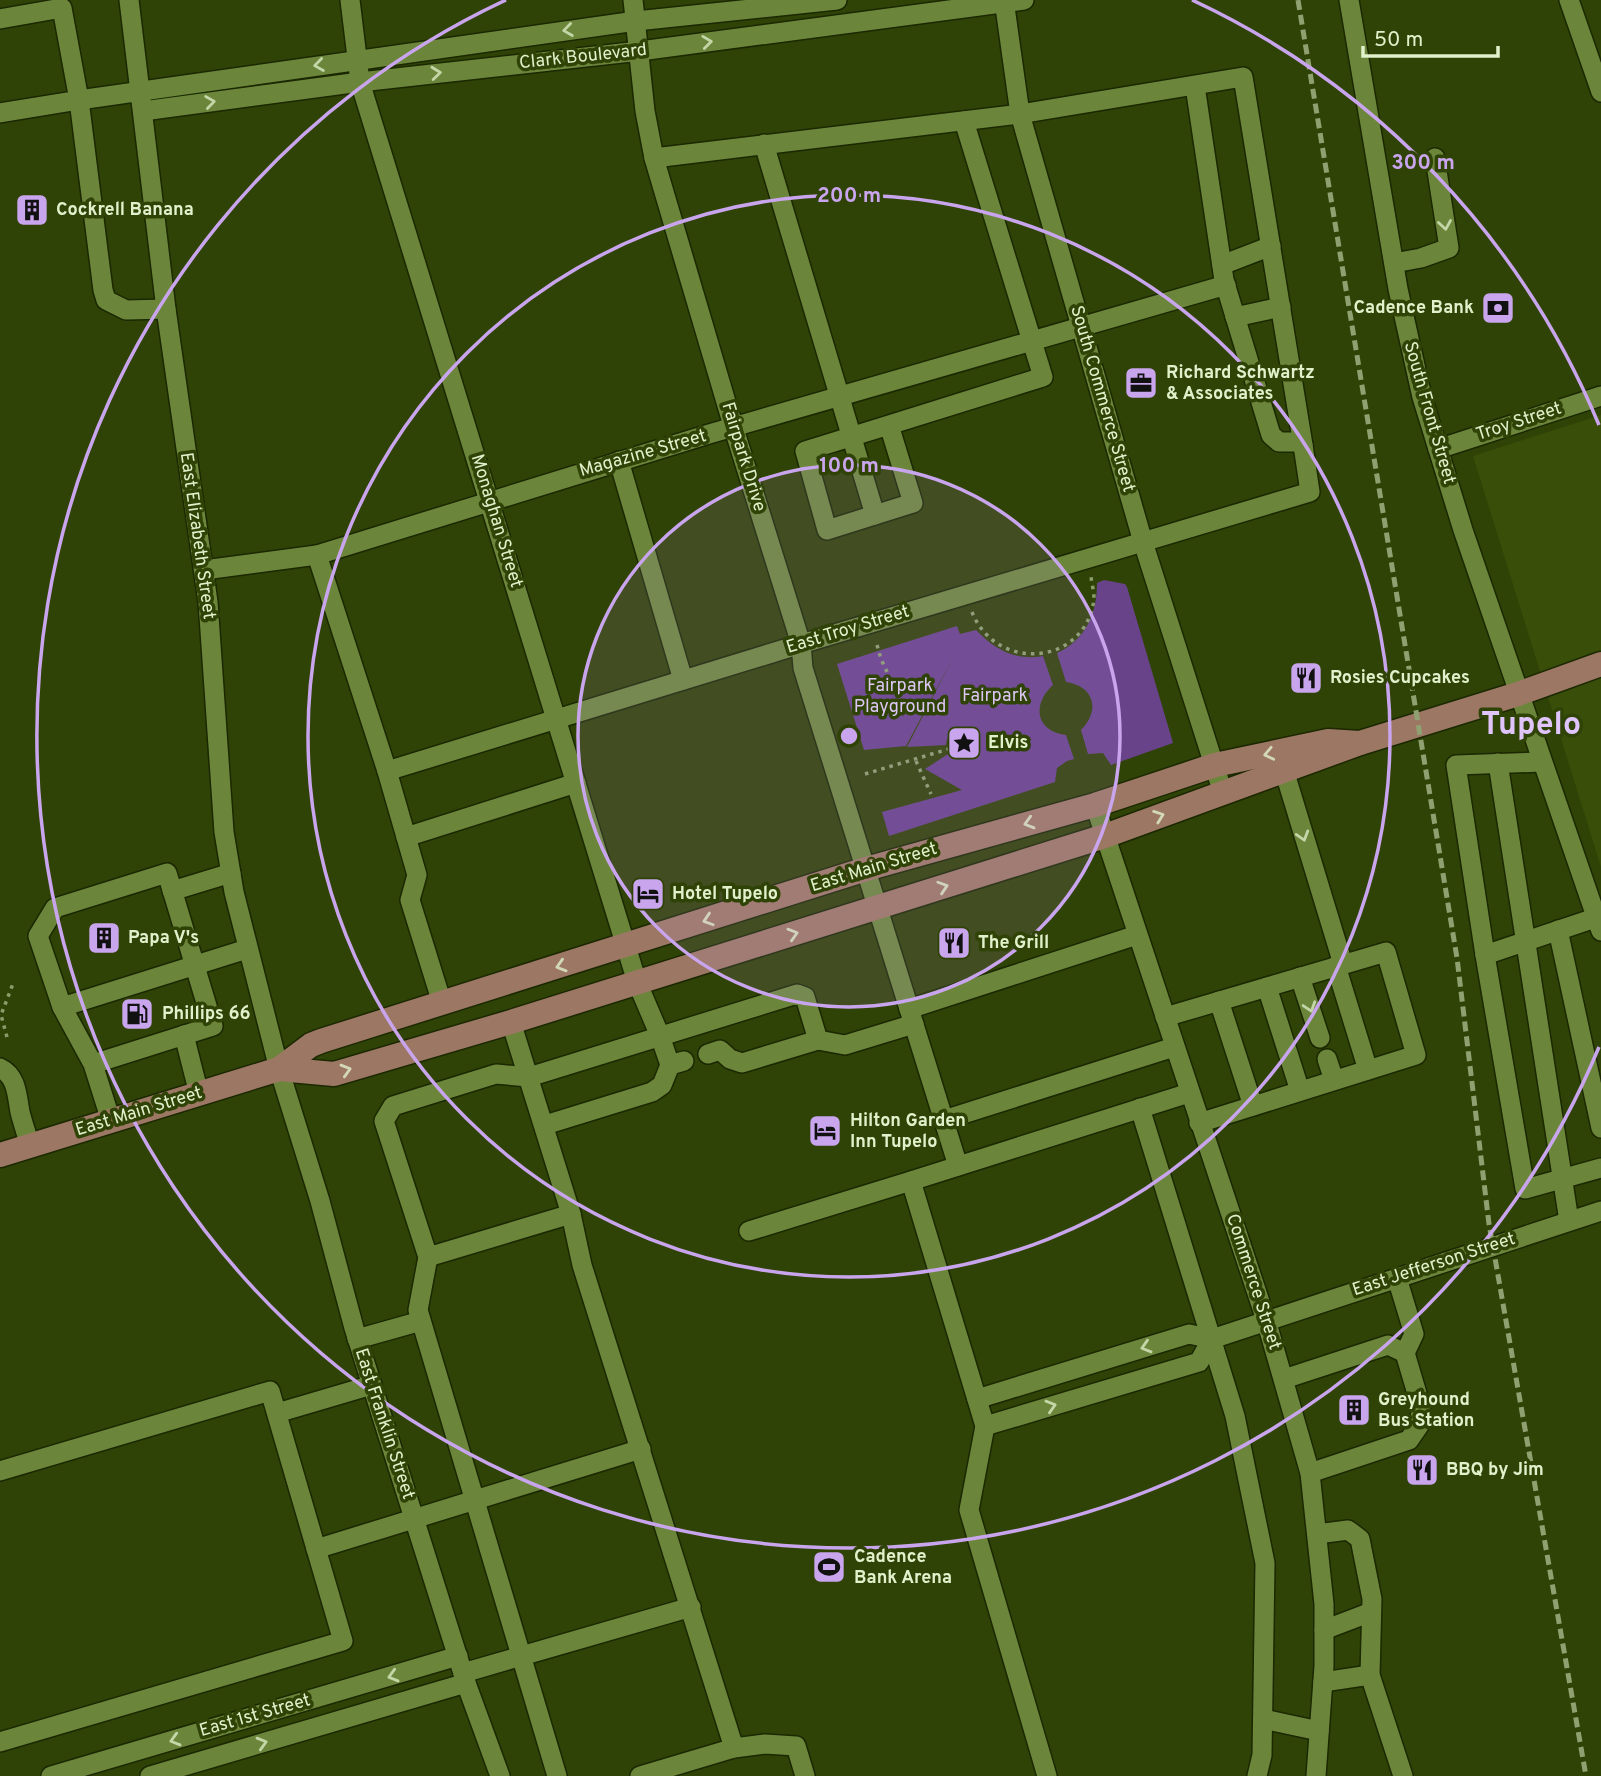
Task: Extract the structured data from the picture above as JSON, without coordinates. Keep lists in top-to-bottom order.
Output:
{
  "streets": {
    "main road": ["East Main Street"],
    "street": [
      "Clark Boulevard",
      "South Commerce Street",
      "South Front Street",
      "Troy Street",
      "Magazine Street",
      "Fairpark Drive",
      "Monaghan Street",
      "East Elizabeth Street",
      "East Troy Street",
      "East Jefferson Street",
      "Commerce Street",
      "East Franklin Street",
      "East 1st Street"
    ]
  },
  "crossings": [
    ["Clark Boulevard", "South Commerce Street"],
    ["Clark Boulevard", "Fairpark Drive"],
    ["Clark Boulevard", "Monaghan Street"],
    ["Clark Boulevard", "East Elizabeth Street"],
    ["South Commerce Street", "Magazine Street"],
    ["South Commerce Street", "East Troy Street"],
    ["South Commerce Street", "East Main Street"],
    ["South Front Street", "Troy Street"],
    ["South Front Street", "East Main Street"],
    ["Magazine Street", "Fairpark Drive"],
    ["Magazine Street", "Monaghan Street"],
    ["Magazine Street", "East Elizabeth Street"],
    ["Fairpark Drive", "East Troy Street"],
    ["Fairpark Drive", "East Main Street"],
    ["Monaghan Street", "East Troy Street"],
    ["Monaghan Street", "East Main Street"],
    ["East Elizabeth Street", "East Main Street"],
    ["East Elizabeth Street", "East Franklin Street"],
    ["East Main Street", "Commerce Street"],
    ["East Main Street", "East Franklin Street"],
    ["East Jefferson Street", "Commerce Street"],
    ["East Franklin Street", "East 1st Street"]
  ],
  "districts": ["Tupelo"],
  "parks": ["Fairpark Playground", "Fairpark"],
  "places": {
    "building": ["Cockrell Banana", "Papa V's", "Greyhound Bus Station"],
    "bank": ["Cadence Bank"],
    "office": ["Richard Schwartz & Associates"],
    "restaurant": ["Rosies Cupcakes", "The Grill", "BBQ by Jim"],
    "place": ["Elvis"],
    "hotel": ["Hotel Tupelo", "Hilton Garden Inn Tupelo"],
    "fuel station": ["Phillips 66"],
    "sports": ["Cadence Bank Arena"]
  },
  "scale_bar": "50 m",
  "rings": ["300 m", "200 m", "100 m"]
}
